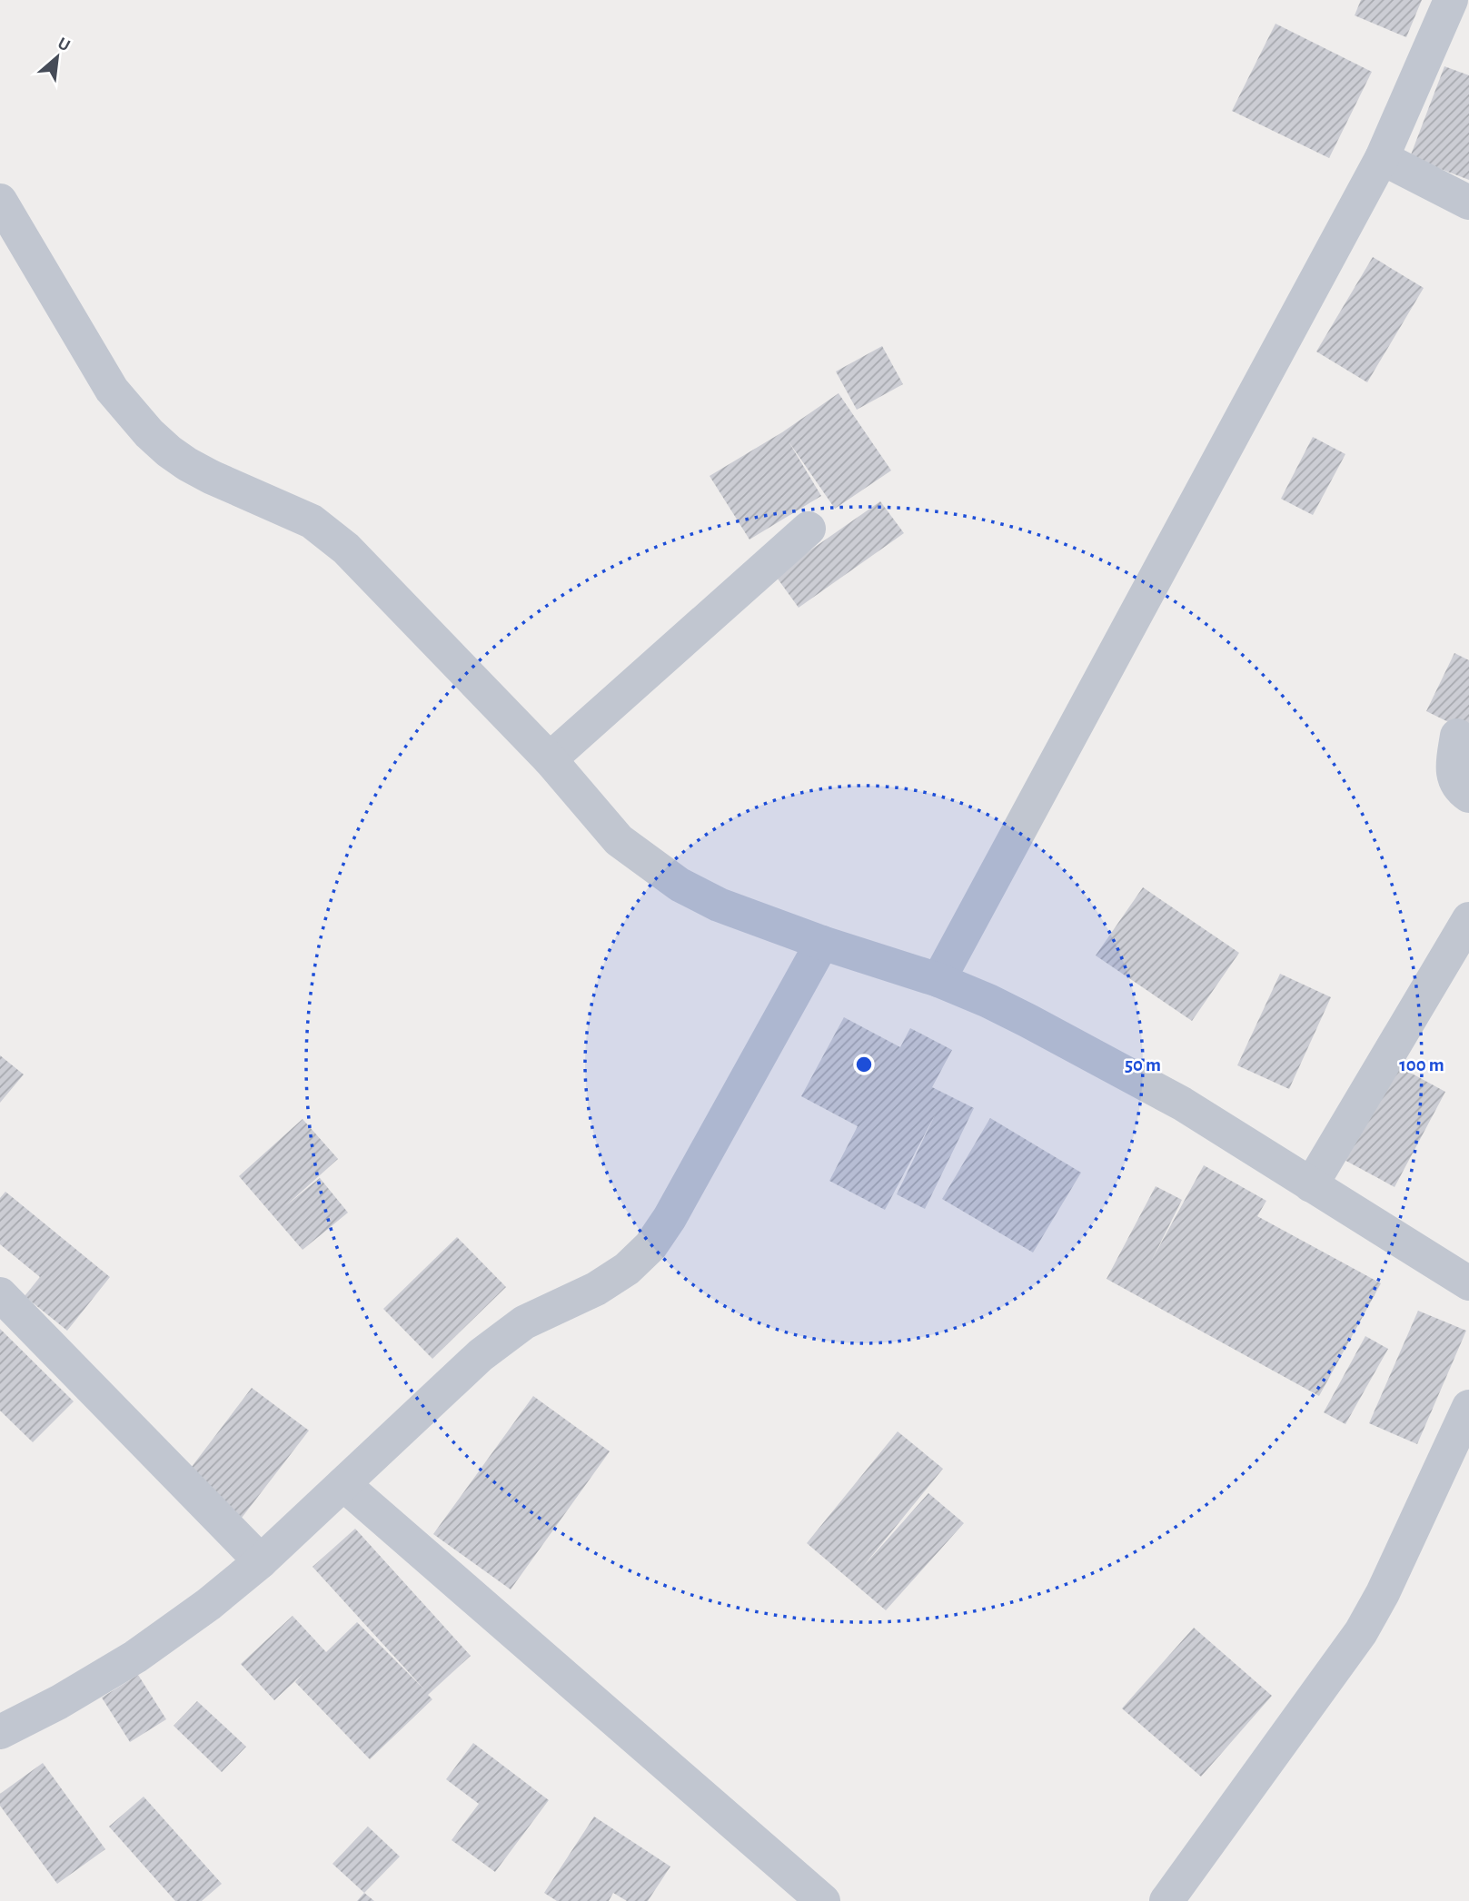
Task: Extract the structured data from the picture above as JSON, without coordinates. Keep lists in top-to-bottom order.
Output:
{
  "north": "top right",
  "rings": ["50 m", "100 m"]
}
